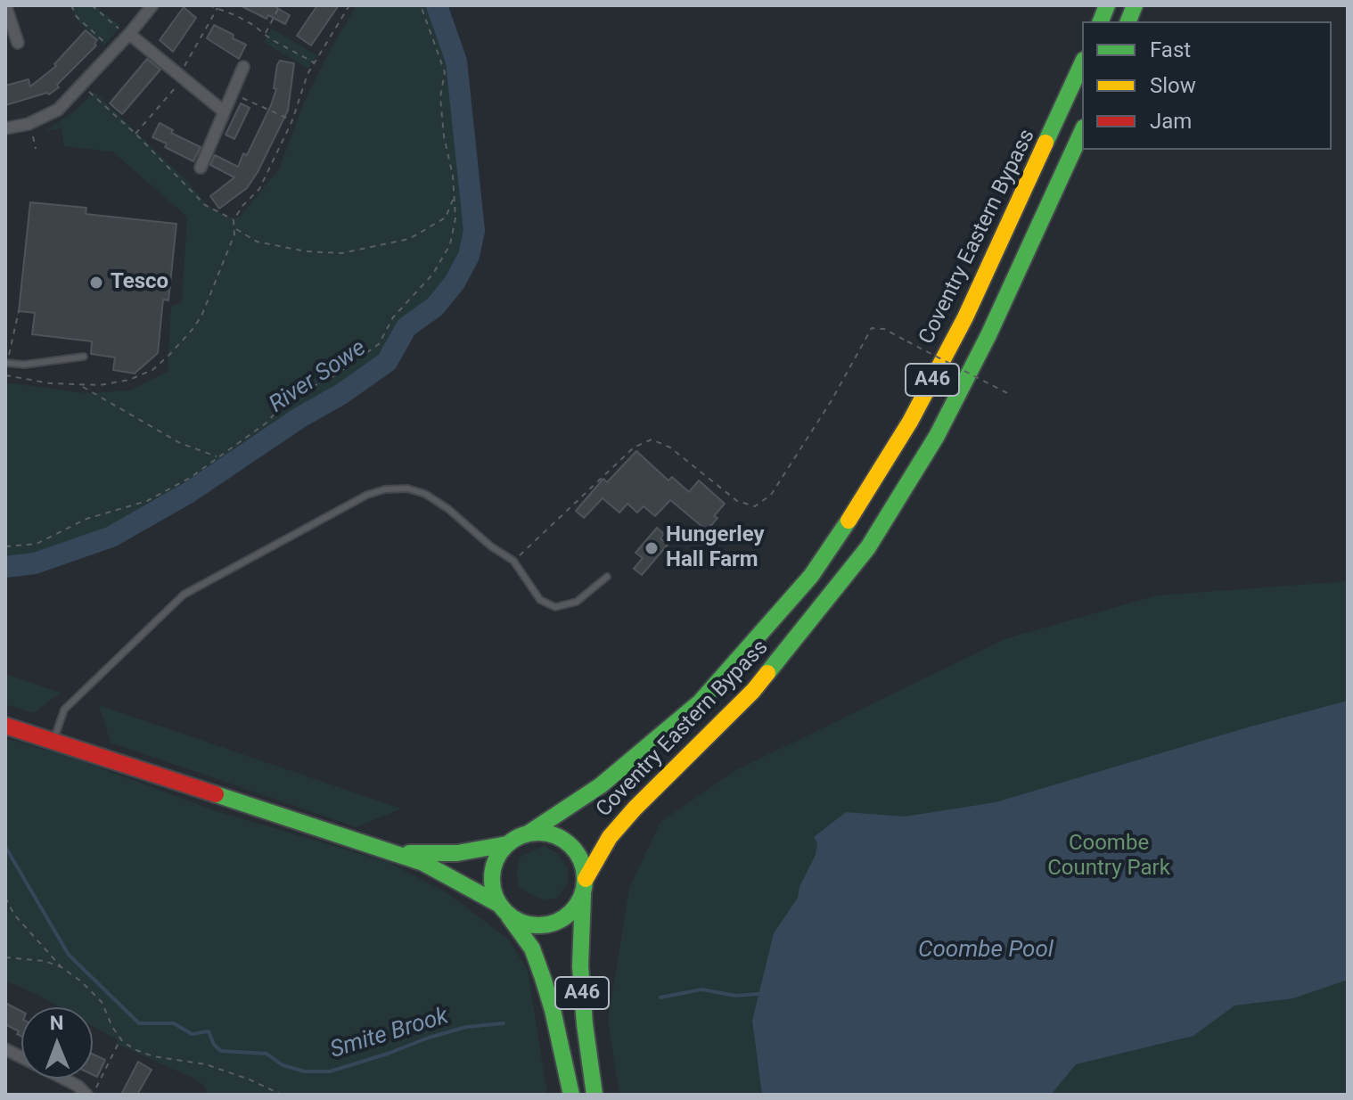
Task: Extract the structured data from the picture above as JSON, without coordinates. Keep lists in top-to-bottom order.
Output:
{
  "streets": {
    "main road": ["Coventry Eastern Bypass", "A46"]
  },
  "crossings": [
    ["Coventry Eastern Bypass", "A46"]
  ],
  "water": ["River Sowe", "Coombe Pool", "Smite Brook"],
  "parks": ["Coombe Country Park"],
  "places": ["Tesco", "Hungerley Hall Farm"],
  "legend": ["Fast", "Slow", "Jam"],
  "north": "top"
}
